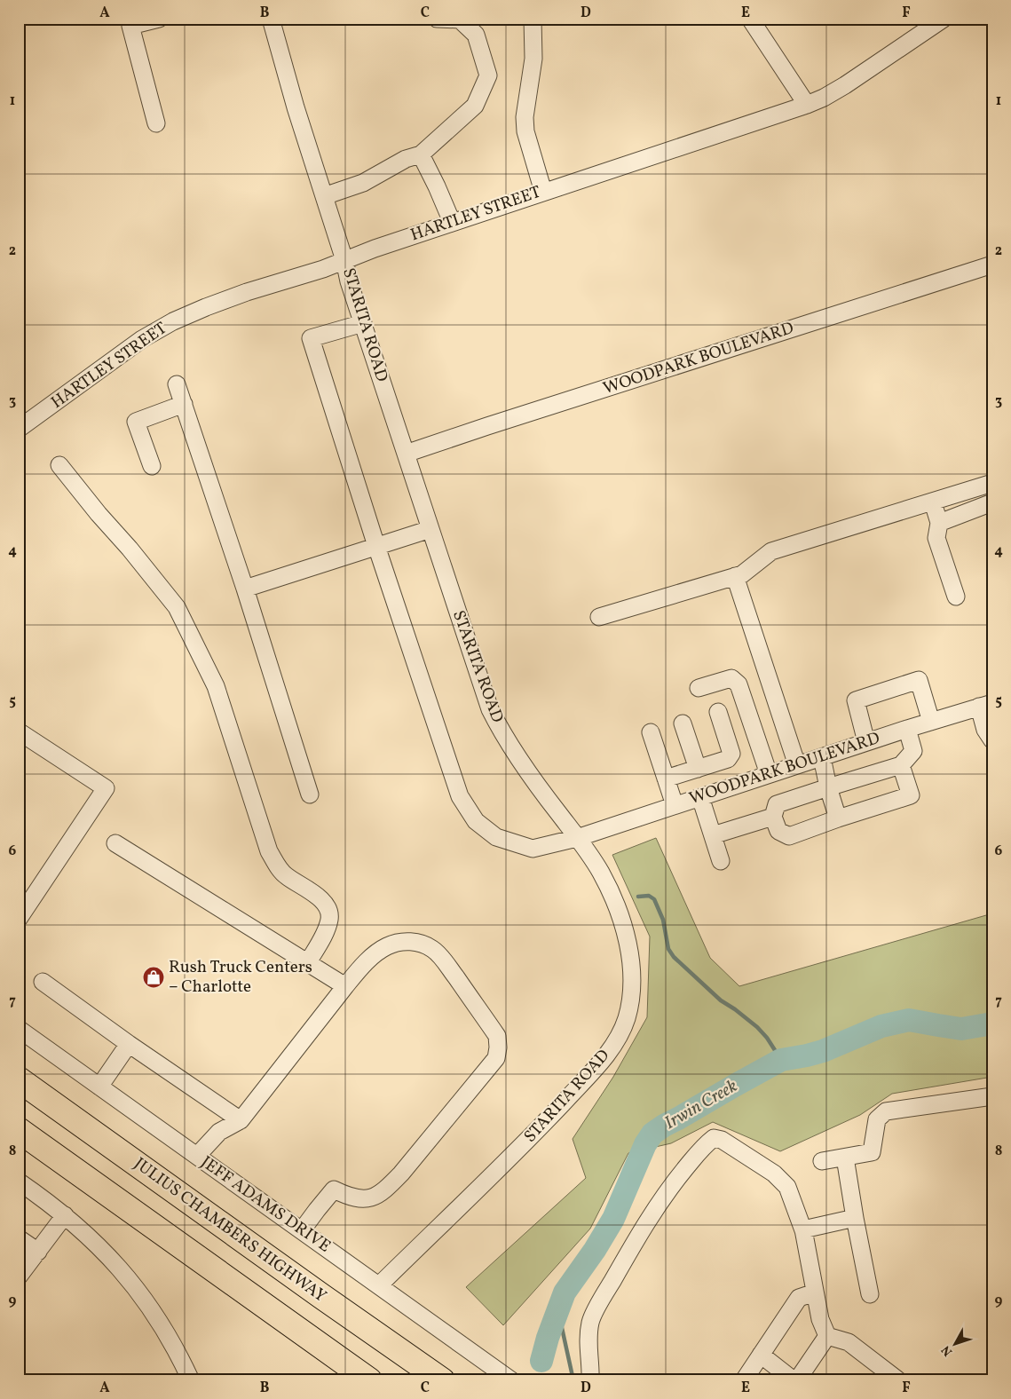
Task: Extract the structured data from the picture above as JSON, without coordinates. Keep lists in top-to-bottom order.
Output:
{
  "streets": {
    "highway": ["JULIUS CHAMBERS HIGHWAY"],
    "street": [
      "HARTLEY STREET",
      "STARITA ROAD",
      "WOODPARK BOULEVARD",
      "JEFF ADAMS DRIVE"
    ]
  },
  "crossings": [
    ["HARTLEY STREET", "STARITA ROAD"],
    ["STARITA ROAD", "WOODPARK BOULEVARD"],
    ["STARITA ROAD", "JEFF ADAMS DRIVE"]
  ],
  "water": ["Irwin Creek"],
  "places": {
    "shop": ["Rush Truck Centers – Charlotte"]
  },
  "north": "bottom left",
  "grid": {
    "columns": [
      "A",
      "B",
      "C",
      "D",
      "E",
      "F"
    ],
    "rows": [
      "1",
      "2",
      "3",
      "4",
      "5",
      "6",
      "7",
      "8",
      "9"
    ]
  }
}
